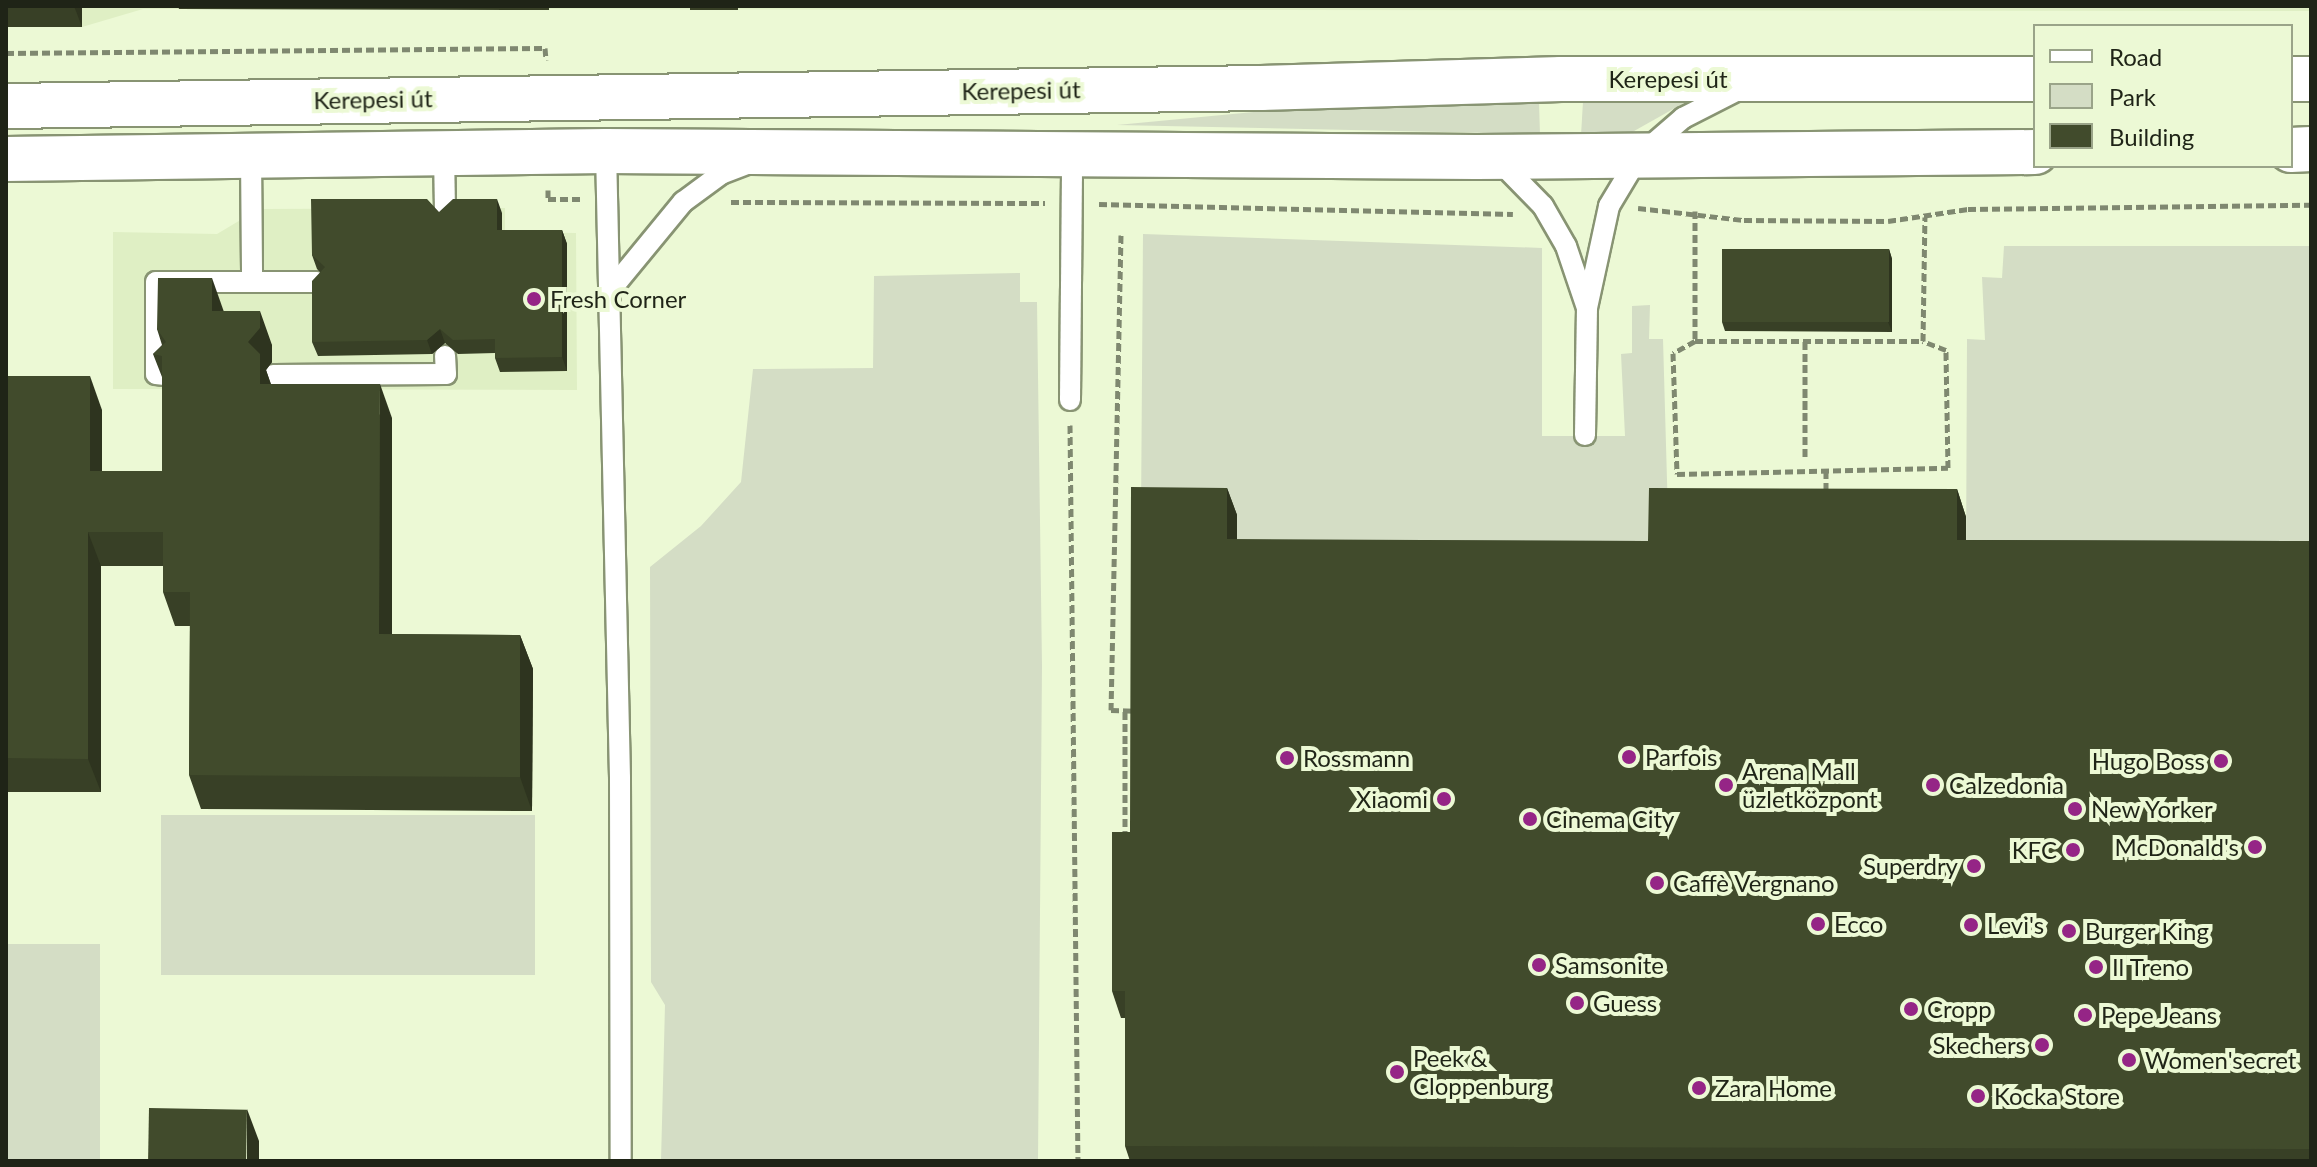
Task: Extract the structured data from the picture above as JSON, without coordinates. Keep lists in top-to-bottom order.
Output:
{
  "streets": {
    "main road": ["Kerepesi út"]
  },
  "places": [
    "Fresh Corner",
    "Parfois",
    "Rossmann",
    "Hugo Boss",
    "Arena Mall üzletközpont",
    "Calzedonia",
    "Xiaomi",
    "New Yorker",
    "Cinema City",
    "McDonald's",
    "KFC",
    "Superdry",
    "Caffè Vergnano",
    "Ecco",
    "Levi's",
    "Burger King",
    "Samsonite",
    "Il Treno",
    "Guess",
    "Cropp",
    "Pepe Jeans",
    "Skechers",
    "Women'secret",
    "Peek & Cloppenburg",
    "Zara Home",
    "Kocka Store"
  ],
  "legend": ["Road", "Park", "Building"]
}
